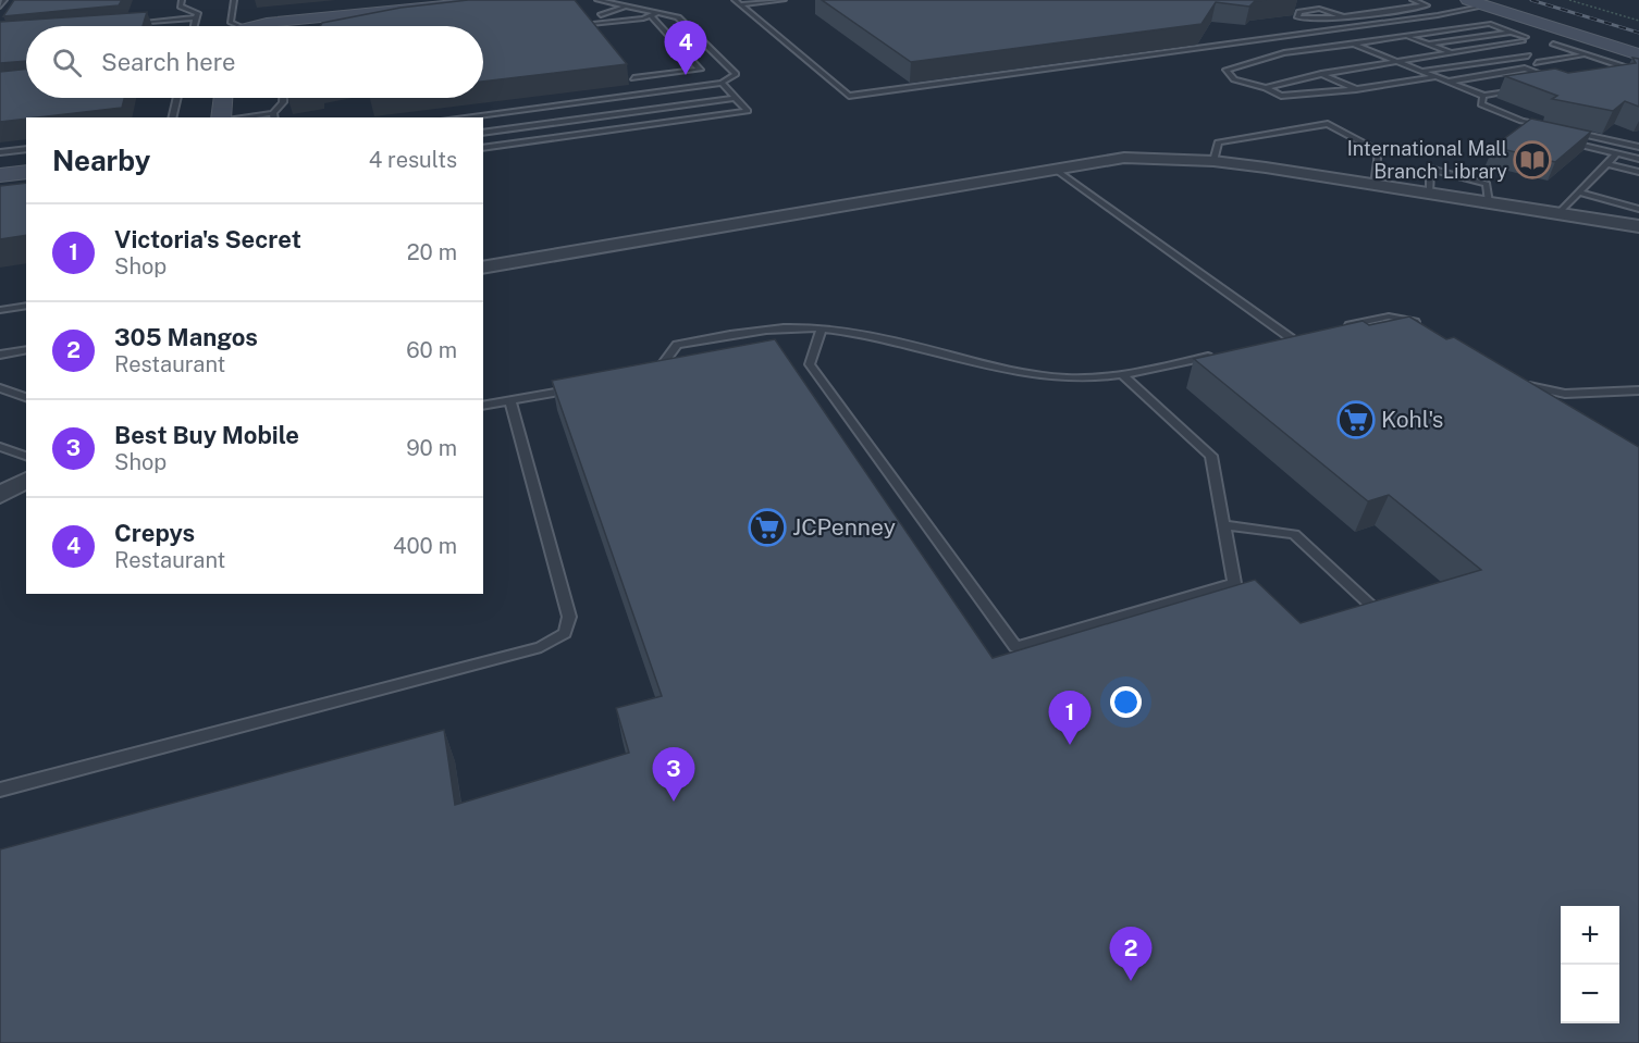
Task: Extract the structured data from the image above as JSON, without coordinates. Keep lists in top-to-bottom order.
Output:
{
  "places": {
    "library": ["International Mall Branch Library"],
    "supermarket": ["Kohl's", "JCPenney"]
  },
  "page": {
    "pins": [
      "4",
      "1",
      "3",
      "2"
    ],
    "search": "Search here",
    "heading": ["Nearby", "4 results"],
    "list": [
      {
        "mark": "1",
        "name": "Victoria's Secret",
        "note": "Shop",
        "value": "20 m"
      },
      {
        "mark": "2",
        "name": "305 Mangos",
        "note": "Restaurant",
        "value": "60 m"
      },
      {
        "mark": "3",
        "name": "Best Buy Mobile",
        "note": "Shop",
        "value": "90 m"
      },
      {
        "mark": "4",
        "name": "Crepys",
        "note": "Restaurant",
        "value": "400 m"
      }
    ],
    "map_buttons": ["+", "−"]
  }
}
